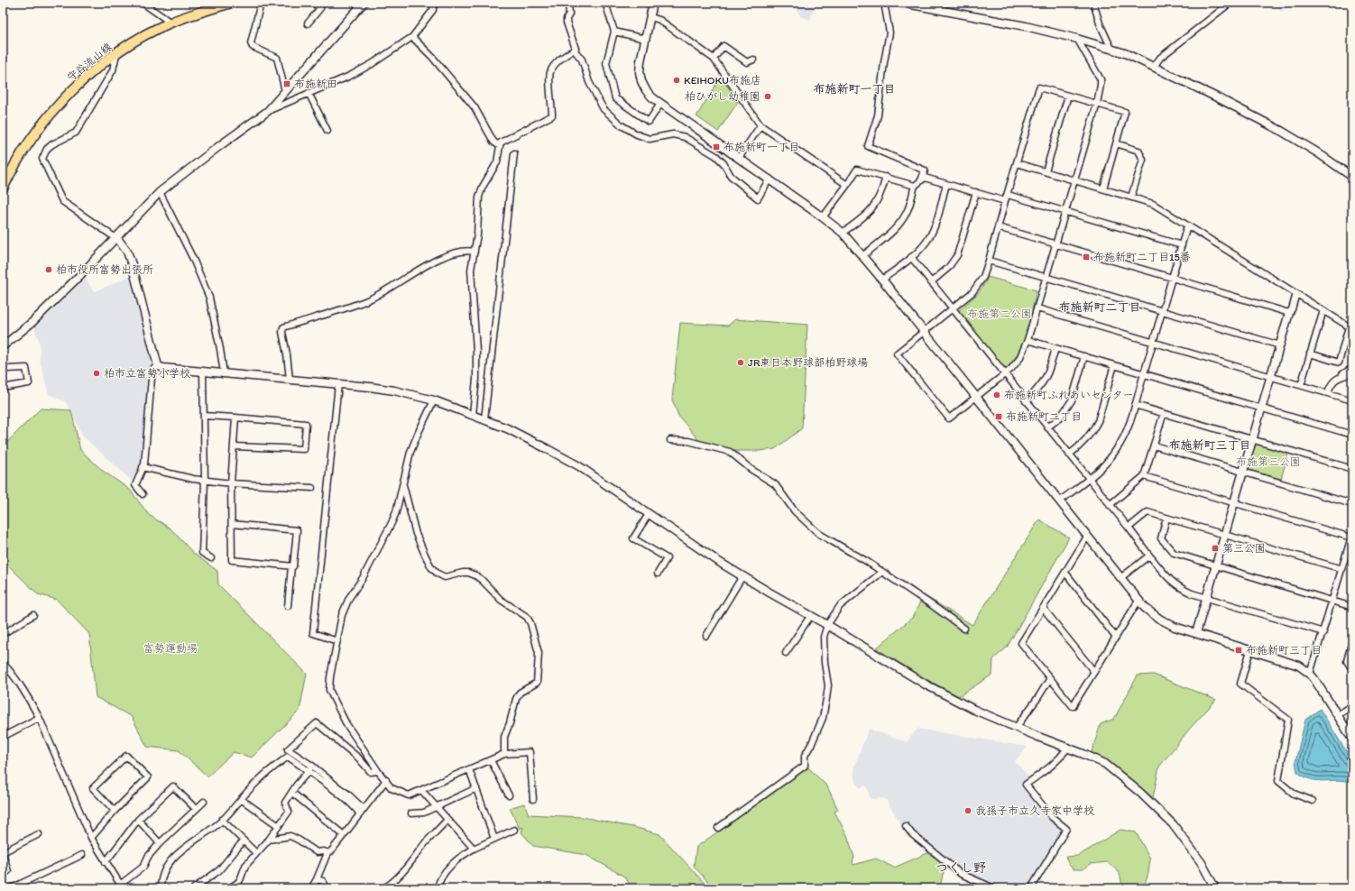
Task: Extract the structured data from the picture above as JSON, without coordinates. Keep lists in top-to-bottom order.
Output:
{
  "streets": {
    "main road": ["守谷流山線"]
  },
  "districts": [
    "布施新町一丁目",
    "布施新町二丁目",
    "布施新町三丁目",
    "つくし野"
  ],
  "parks": ["布施第二公園", "布施第三公園", "富勢運動場"],
  "places": {
    "other": [
      "KEIHOKU布施店",
      "柏ひがし幼稚園",
      "柏市役所富勢出張所",
      "JR東日本野球部柏野球場",
      "柏市立富勢小学校",
      "布施新町ふれあいセンター",
      "我孫子市立久寺家中学校"
    ],
    "transit": [
      "布施新田",
      "布施新町一丁目",
      "布施新町二丁目15番",
      "布施新町二丁目",
      "第三公園",
      "布施新町三丁目"
    ]
  }
}
